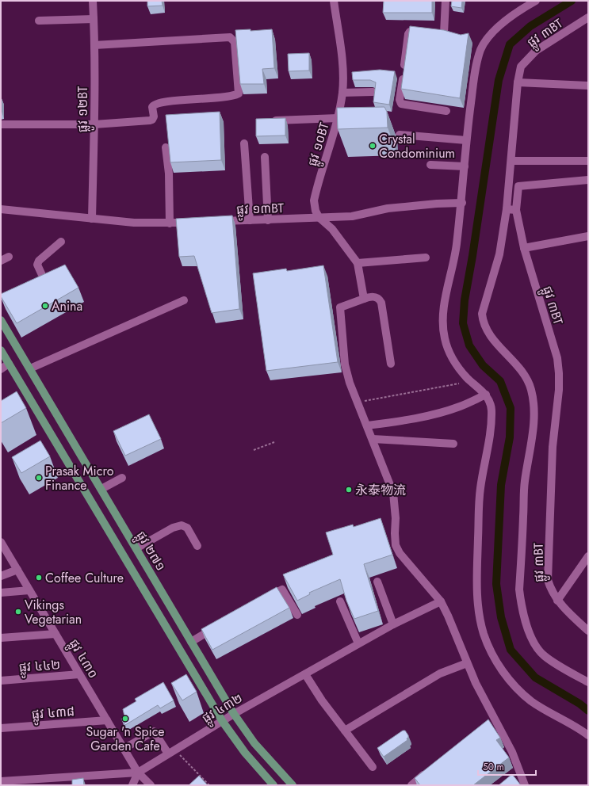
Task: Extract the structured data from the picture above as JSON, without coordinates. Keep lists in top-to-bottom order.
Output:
{
  "streets": {
    "main road": ["ផ្លូវ ២៧១"],
    "street": [
      "ផ្លូវ ៣BT",
      "ផ្លូវ ១២BT",
      "ផ្លូវ ១០BT",
      "ផ្លូវ ១៣BT",
      "ផ្លូវ ៤៣០",
      "ផ្លូវ ៤៤២",
      "ផ្លូវ ៤៣២",
      "ផ្លូវ ៤៣៨"
    ]
  },
  "crossings": [
    ["ផ្លូវ ១០BT", "ផ្លូវ ១៣BT"],
    ["ផ្លូវ ២៧១", "ផ្លូវ ៤៣២"],
    ["ផ្លូវ ៤៣០", "ផ្លូវ ៤៤២"],
    ["ផ្លូវ ៤៣០", "ផ្លូវ ៤៣២"],
    ["ផ្លូវ ៤៣០", "ផ្លូវ ៤៣៨"]
  ],
  "places": [
    "Crystal Condominium",
    "Anina",
    "Prasak Micro Finance",
    "永泰物流",
    "Coffee Culture",
    "Vikings Vegetarian",
    "Sugar 'n Spice Garden Cafe"
  ],
  "scale_bar": "50 m"
}
